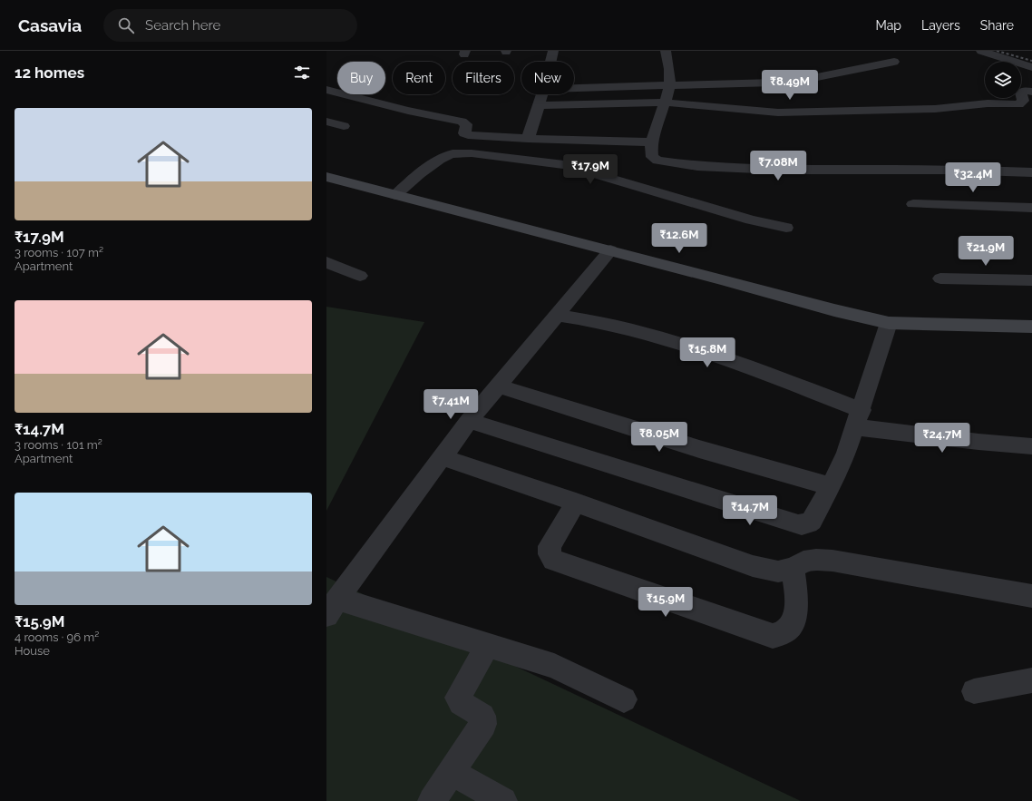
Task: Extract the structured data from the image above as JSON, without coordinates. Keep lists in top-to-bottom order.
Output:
{
  "page": {
    "header": "Casavia",
    "search": "Search here",
    "nav": ["Map", "Layers", "Share"],
    "heading": "12 homes",
    "chip": [
      "Buy",
      "Rent",
      "Filters",
      "New"
    ],
    "price": [
      "₹8.49M",
      "₹7.08M",
      "₹17.9M",
      "₹32.4M",
      "₹12.6M",
      "₹21.9M",
      "₹15.8M",
      "₹7.41M",
      "₹8.05M",
      "₹24.7M",
      "₹14.7M",
      "₹15.9M"
    ],
    "list": [
      {
        "name": "₹17.9M",
        "note": "3 rooms · 107 m² · Apartment"
      },
      {
        "name": "₹14.7M",
        "note": "3 rooms · 101 m² · Apartment"
      },
      {
        "name": "₹15.9M",
        "note": "4 rooms · 96 m² · House"
      }
    ]
  }
}
